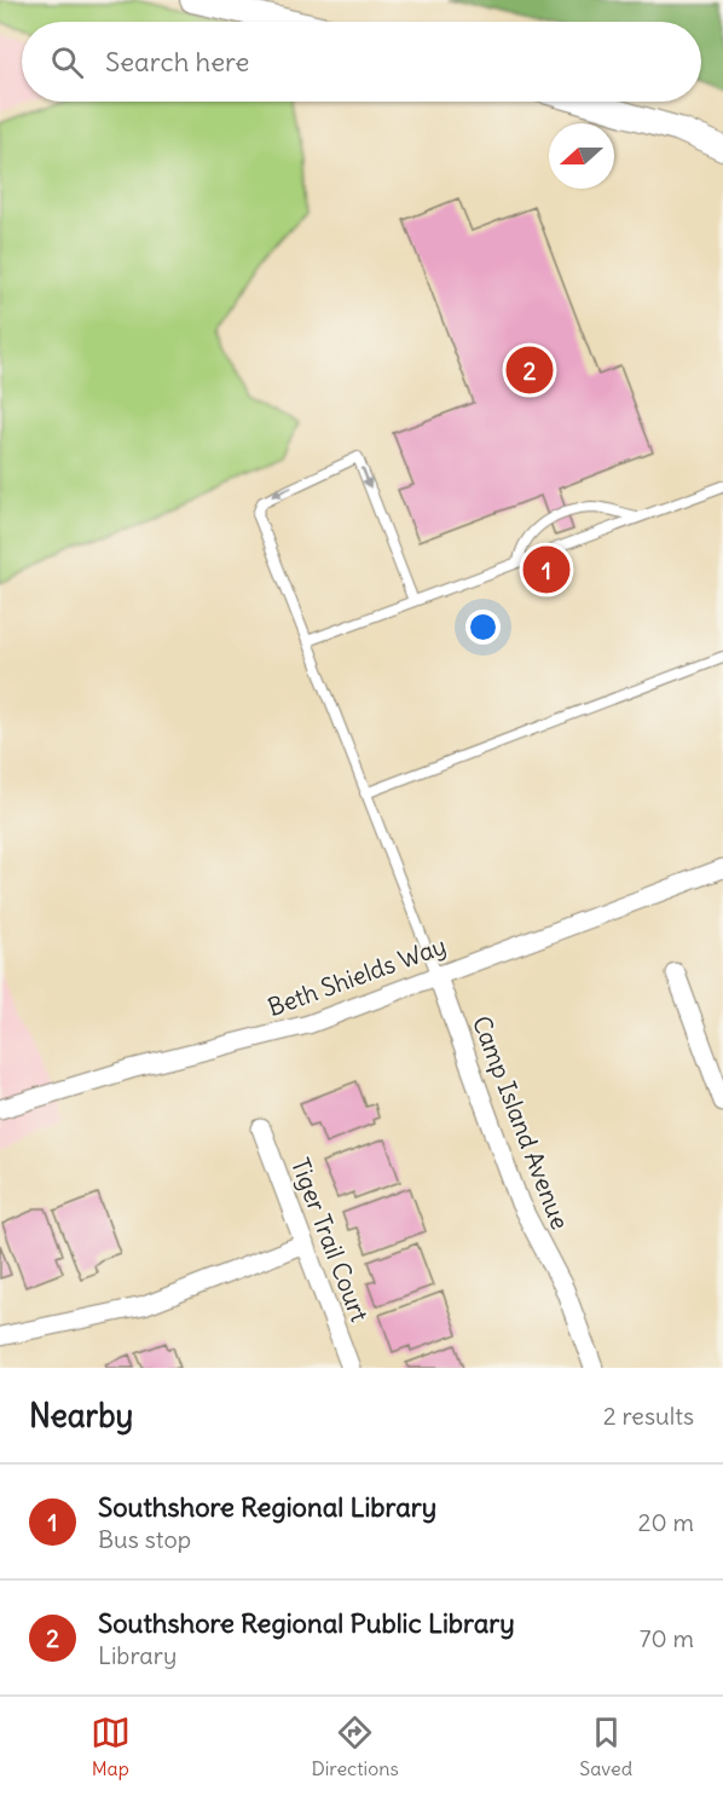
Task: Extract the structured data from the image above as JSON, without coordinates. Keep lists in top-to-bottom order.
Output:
{
  "streets": {
    "street": ["Beth Shields Way", "Camp Island Avenue", "Tiger Trail Court"]
  },
  "crossings": [
    ["Beth Shields Way", "Camp Island Avenue"]
  ],
  "north": "left",
  "page": {
    "search": "Search here",
    "pins": ["2", "1"],
    "heading": ["Nearby", "2 results"],
    "list": [
      {
        "mark": "1",
        "name": "Southshore Regional Library",
        "note": "Bus stop",
        "value": "20 m"
      },
      {
        "mark": "2",
        "name": "Southshore Regional Public Library",
        "note": "Library",
        "value": "70 m"
      }
    ],
    "nav": ["Map", "Directions", "Saved"]
  }
}
